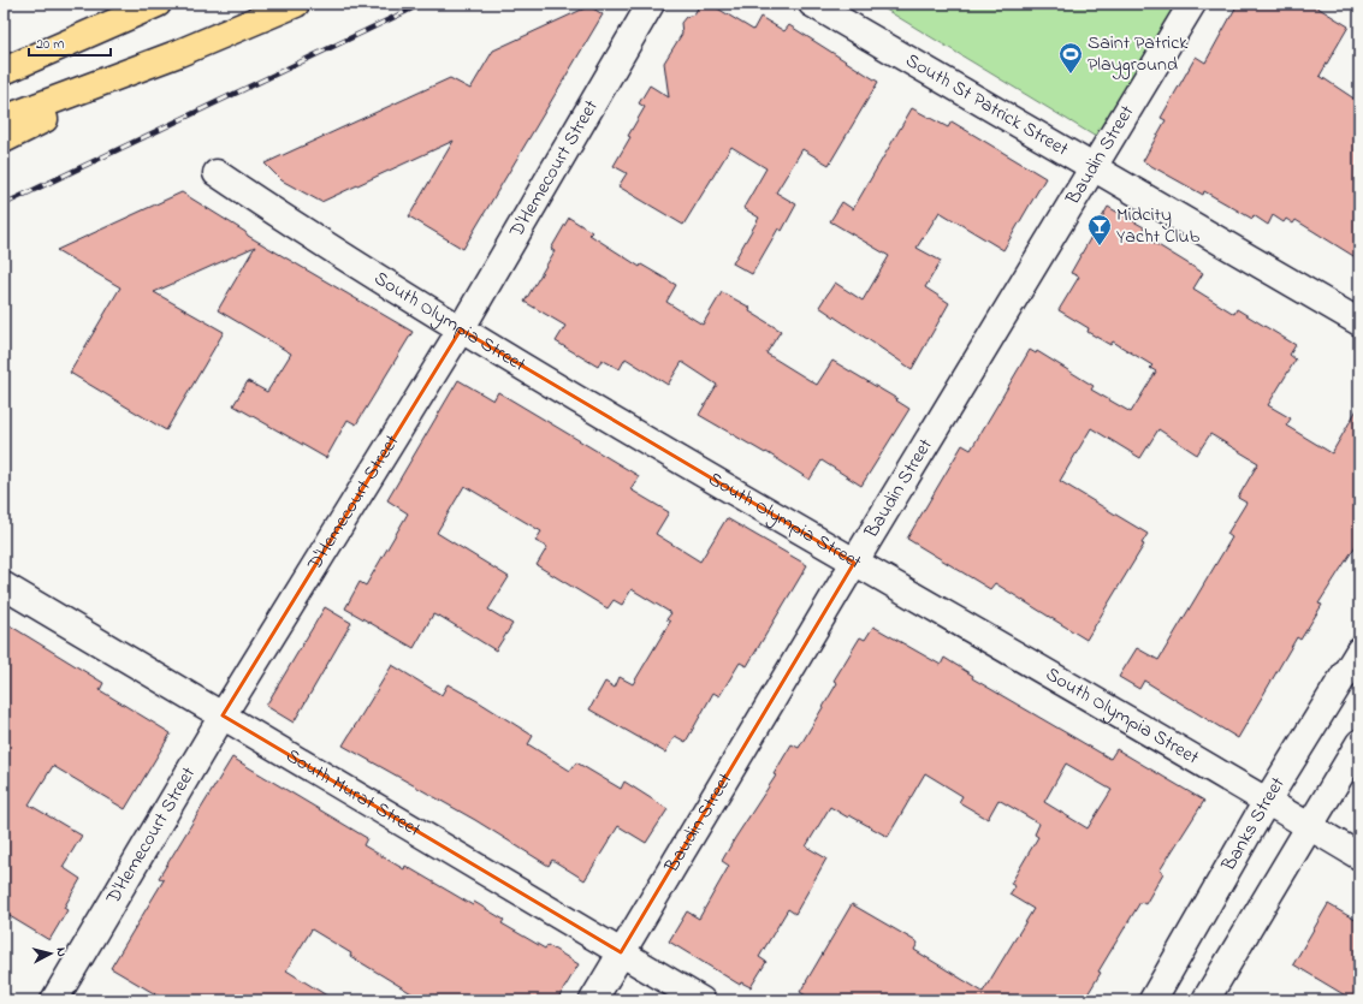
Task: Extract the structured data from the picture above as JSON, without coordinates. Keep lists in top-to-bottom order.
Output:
{
  "streets": {
    "street": [
      "South St Patrick Street",
      "Baudin Street",
      "D'Hemecourt Street",
      "South Olympia Street",
      "South Murat Street",
      "Banks Street"
    ]
  },
  "crossings": [
    ["South St Patrick Street", "Baudin Street"],
    ["Baudin Street", "South Olympia Street"],
    ["Baudin Street", "South Murat Street"],
    ["D'Hemecourt Street", "South Olympia Street"],
    ["D'Hemecourt Street", "South Murat Street"],
    ["South Olympia Street", "Banks Street"]
  ],
  "places": {
    "sports": ["Saint Patrick Playground"],
    "bar": ["Midcity Yacht Club"]
  },
  "scale_bar": "20 m",
  "north": "right"
}
